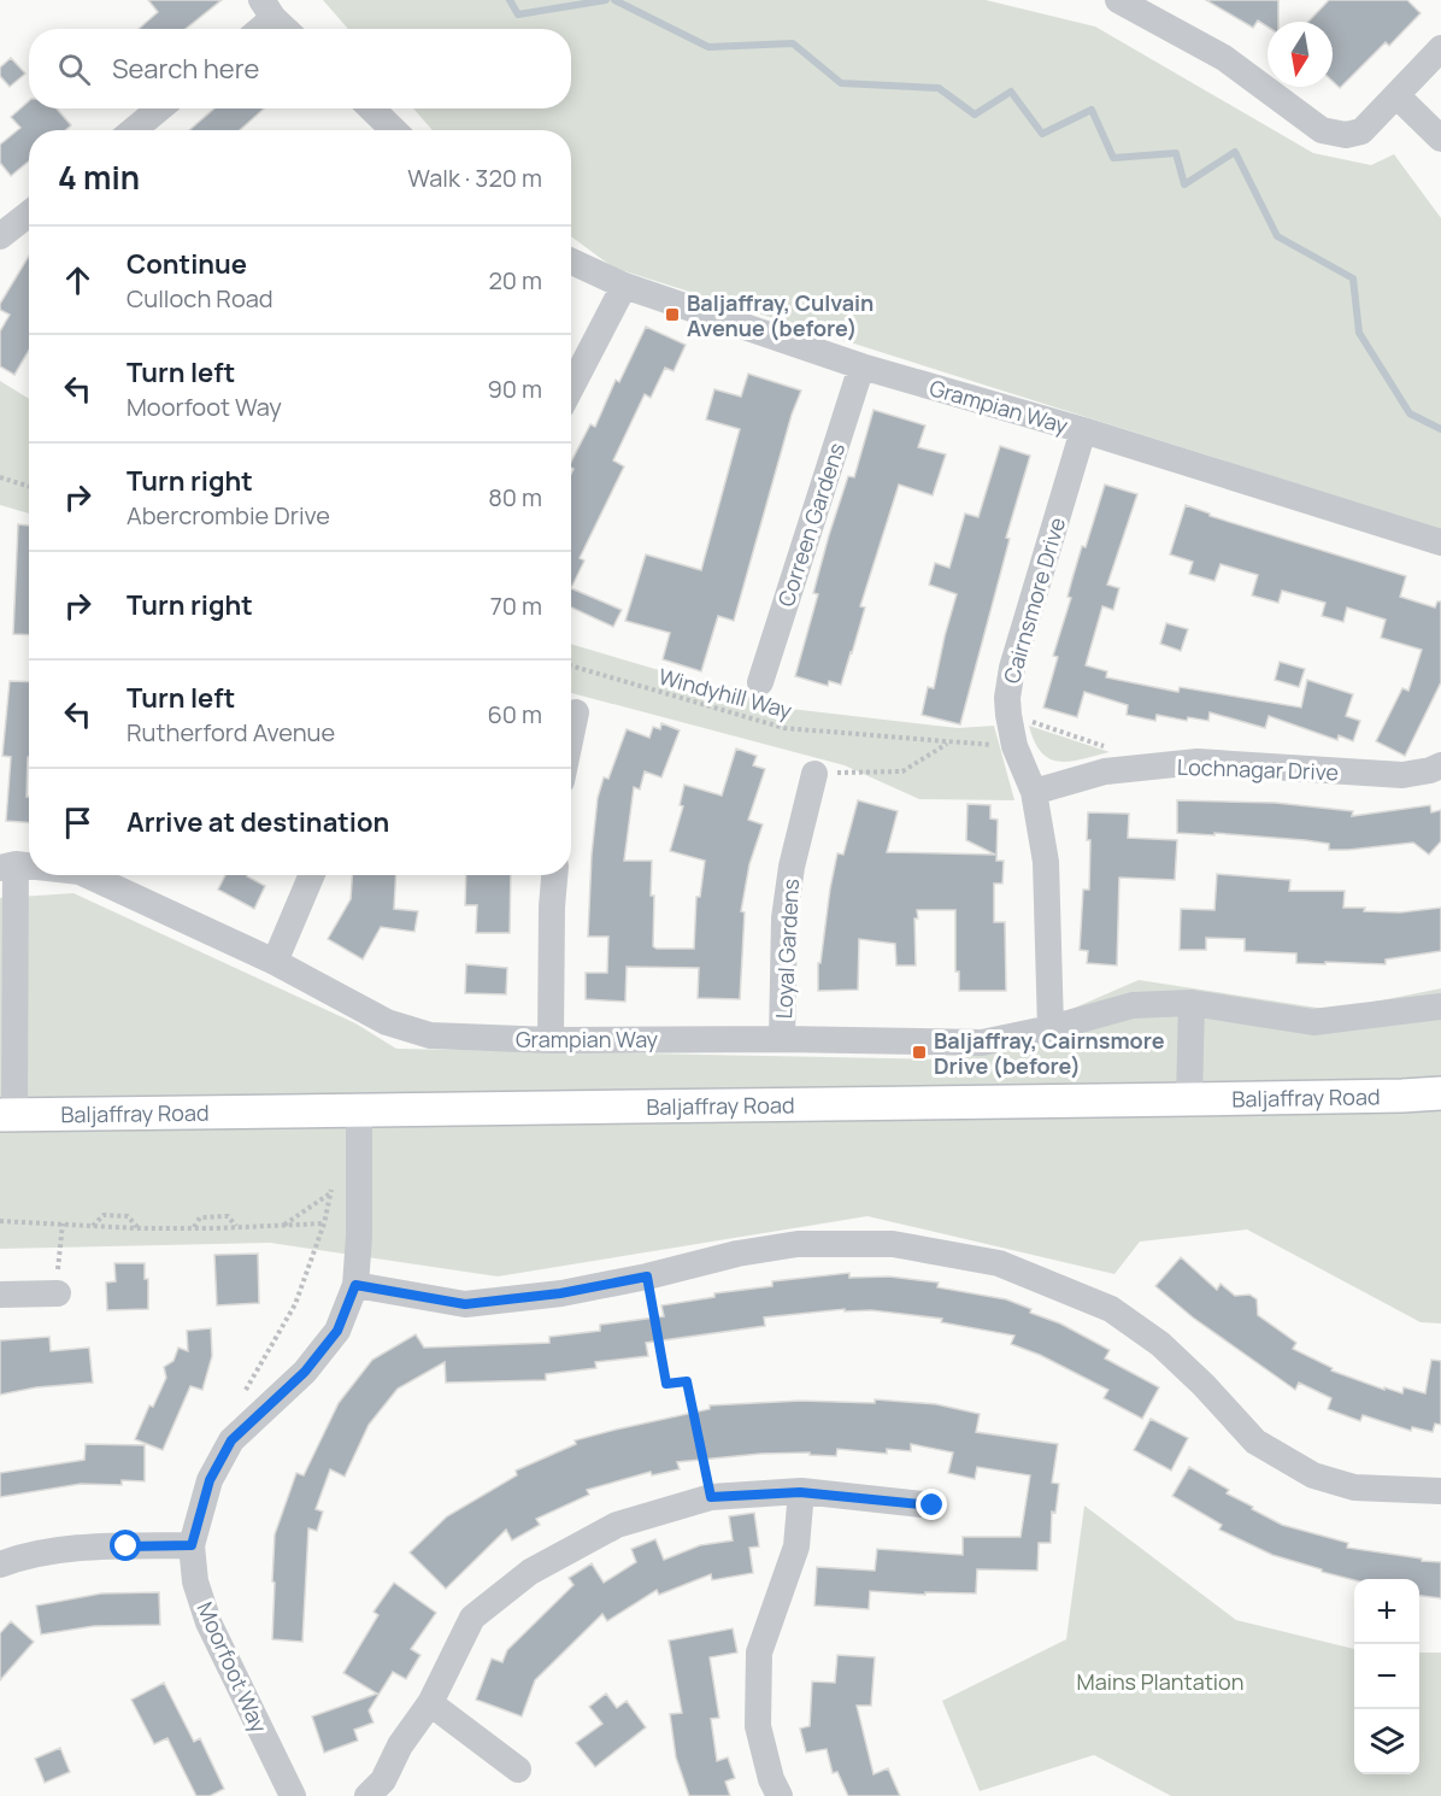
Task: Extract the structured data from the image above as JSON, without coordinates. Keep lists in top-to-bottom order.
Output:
{
  "streets": {
    "main road": ["Baljaffray Road"],
    "street": [
      "Grampian Way",
      "Correen Gardens",
      "Cairnsmore Drive",
      "Lochnagar Drive",
      "Loyal Gardens",
      "Moorfoot Way"
    ],
    "path": ["Windyhill Way"]
  },
  "crossings": [
    ["Grampian Way", "Correen Gardens"],
    ["Grampian Way", "Cairnsmore Drive"],
    ["Grampian Way", "Loyal Gardens"],
    ["Grampian Way", "Baljaffray Road"],
    ["Cairnsmore Drive", "Windyhill Way"],
    ["Cairnsmore Drive", "Lochnagar Drive"],
    ["Baljaffray Road", "Moorfoot Way"]
  ],
  "parks": ["Mains Plantation"],
  "places": {
    "transit": ["Baljaffray, Culvain Avenue (before)", "Baljaffray, Cairnsmore Drive (before)"]
  },
  "north": "bottom",
  "page": {
    "search": "Search here",
    "heading": ["4 min", "Walk · 320 m"],
    "list": [
      ["Continue", "Culloch Road", "20 m"],
      ["Turn left", "Moorfoot Way", "90 m"],
      ["Turn right", "Abercrombie Drive", "80 m"],
      ["Turn right", "70 m"],
      ["Turn left", "Rutherford Avenue", "60 m"],
      "Arrive at destination"
    ],
    "map_buttons": ["+", "−"]
  }
}
